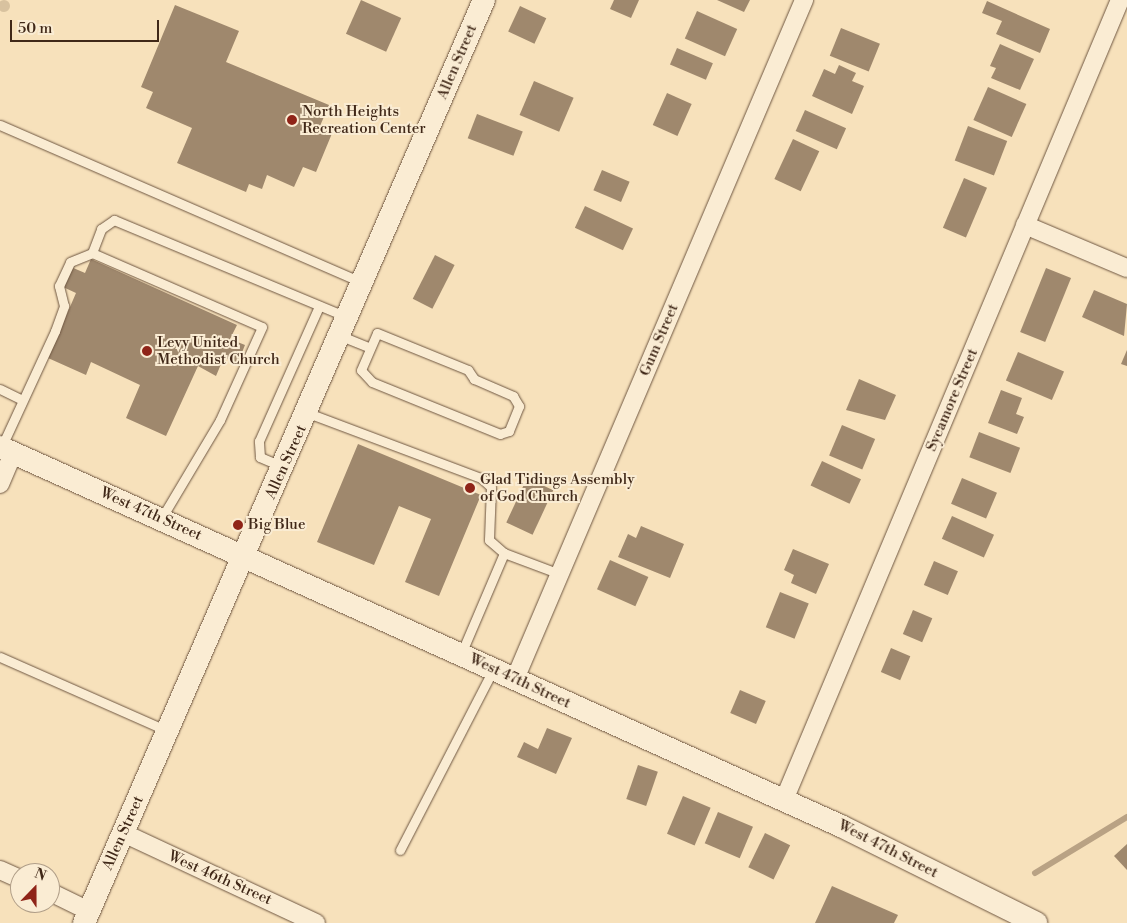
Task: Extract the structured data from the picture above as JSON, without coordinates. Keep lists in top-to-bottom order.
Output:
{
  "streets": {
    "street": [
      "Allen Street",
      "Gum Street",
      "Sycamore Street",
      "West 47th Street",
      "West 46th Street"
    ]
  },
  "crossings": [
    ["Allen Street", "West 47th Street"],
    ["Allen Street", "West 46th Street"],
    ["Gum Street", "West 47th Street"],
    ["Sycamore Street", "West 47th Street"]
  ],
  "places": [
    "North Heights Recreation Center",
    "Levy United Methodist Church",
    "Glad Tidings Assembly of God Church",
    "Big Blue"
  ],
  "scale_bar": "50 m",
  "north": "top"
}
